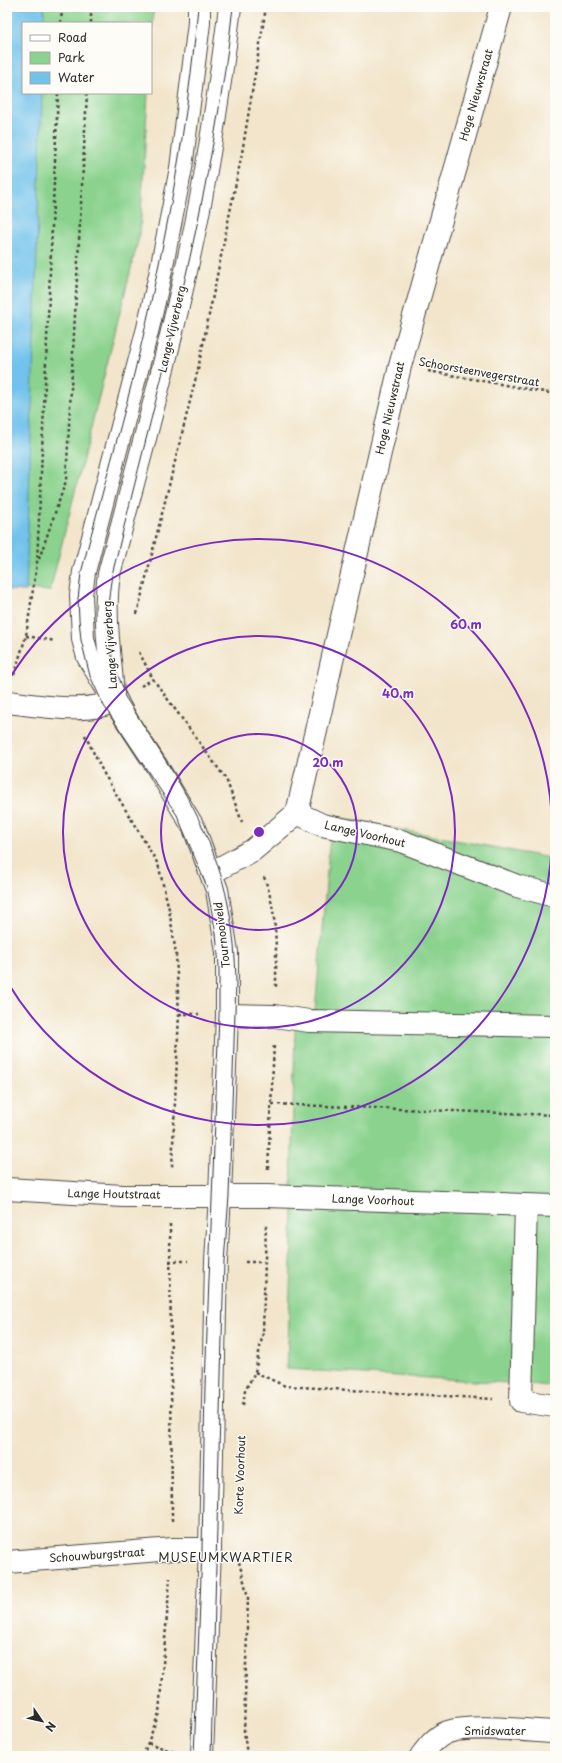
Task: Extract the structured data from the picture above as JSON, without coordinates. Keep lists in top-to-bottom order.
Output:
{
  "streets": {
    "street": [
      "Hoge Nieuwstraat",
      "Lange Vijverberg",
      "Lange Voorhout",
      "Tournooiveld",
      "Lange Houtstraat",
      "Schouwburgstraat",
      "Smidswater"
    ],
    "path": ["Schoorsteenvegerstraat"]
  },
  "crossings": [
    ["Hoge Nieuwstraat", "Schoorsteenvegerstraat"],
    ["Hoge Nieuwstraat", "Lange Voorhout"],
    ["Lange Vijverberg", "Tournooiveld"],
    ["Lange Voorhout", "Tournooiveld"],
    ["Lange Voorhout", "Lange Houtstraat"],
    ["Tournooiveld", "Lange Houtstraat"]
  ],
  "districts": ["MUSEUMKWARTIER"],
  "legend": ["Road", "Park", "Water"],
  "north": "bottom right",
  "rings": ["60 m", "40 m", "20 m"]
}
